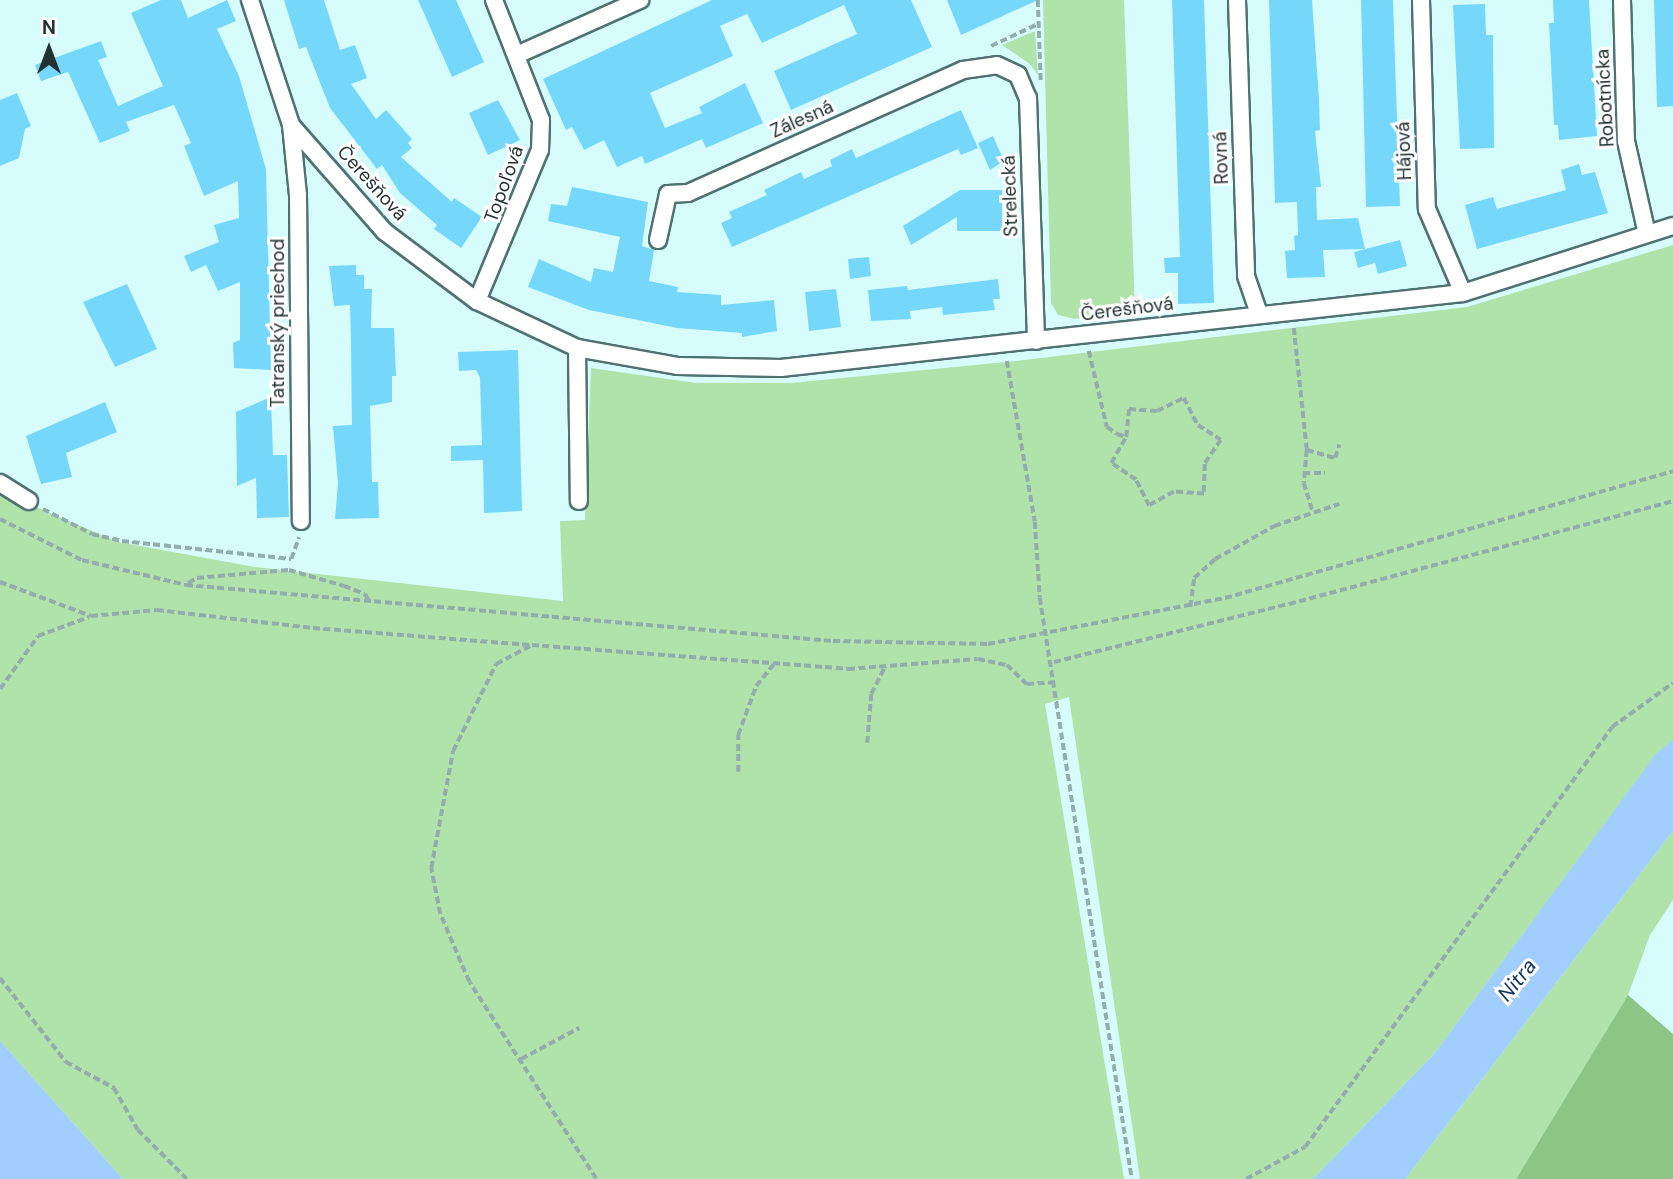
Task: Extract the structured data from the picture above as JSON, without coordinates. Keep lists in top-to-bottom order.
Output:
{
  "streets": {
    "street": [
      "Robotnícka",
      "Zálesná",
      "Hájová",
      "Rovná",
      "Čerešňová",
      "Topoľová",
      "Strelecká",
      "Tatranský priechod"
    ]
  },
  "crossings": [
    ["Robotnícka", "Čerešňová"],
    ["Zálesná", "Strelecká"],
    ["Hájová", "Čerešňová"],
    ["Rovná", "Čerešňová"],
    ["Čerešňová", "Topoľová"],
    ["Čerešňová", "Strelecká"],
    ["Čerešňová", "Tatranský priechod"]
  ],
  "water": ["Nitra"],
  "north": "top"
}
